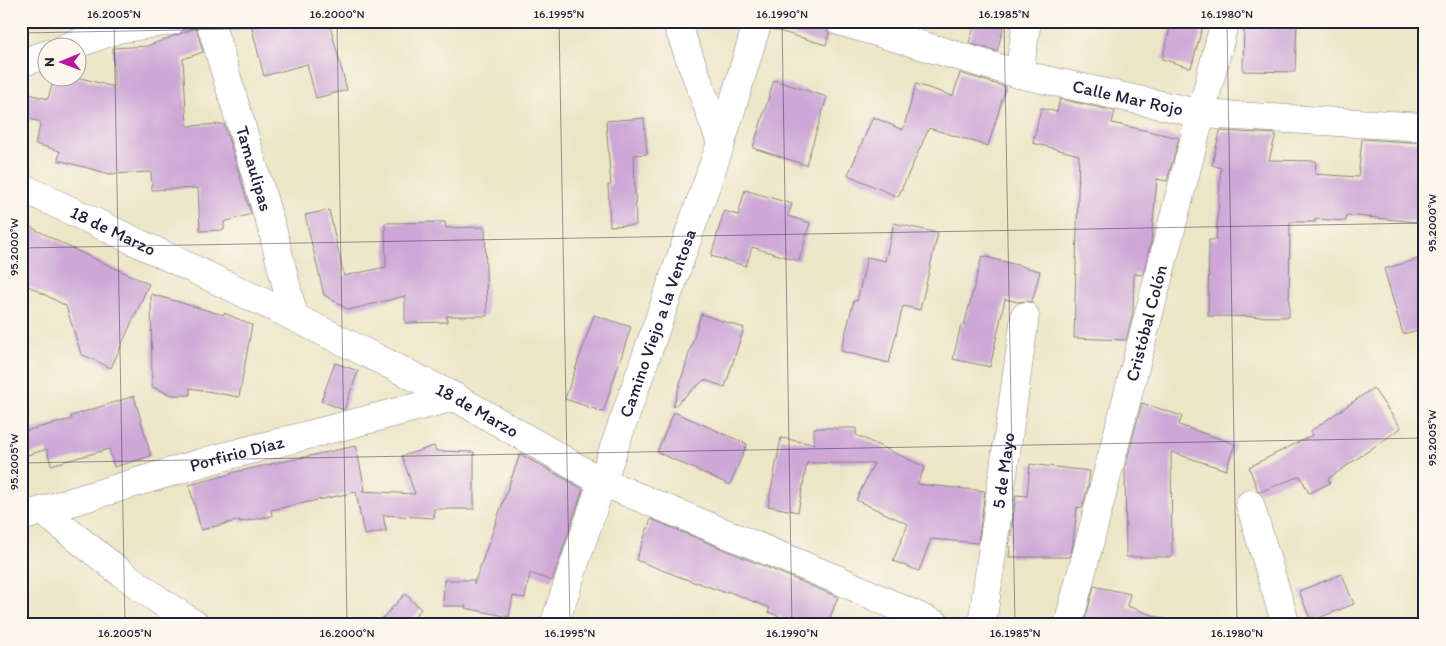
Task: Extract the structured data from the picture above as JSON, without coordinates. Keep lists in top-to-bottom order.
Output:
{
  "streets": {
    "street": [
      "Calle Mar Rojo",
      "Tamaulipas",
      "18 de Marzo",
      "Camino Viejo a la Ventosa",
      "Cristóbal Colón",
      "Porfirio Díaz",
      "5 de Mayo"
    ]
  },
  "crossings": [
    ["Calle Mar Rojo", "Cristóbal Colón"],
    ["Tamaulipas", "18 de Marzo"],
    ["18 de Marzo", "Camino Viejo a la Ventosa"],
    ["18 de Marzo", "Porfirio Díaz"]
  ],
  "north": "left",
  "coordinates": [
    "16.2005°N",
    "16.2000°N",
    "16.1995°N",
    "16.1990°N",
    "16.1985°N",
    "16.1980°N",
    "95.2000°W",
    "95.2005°W"
  ]
}
